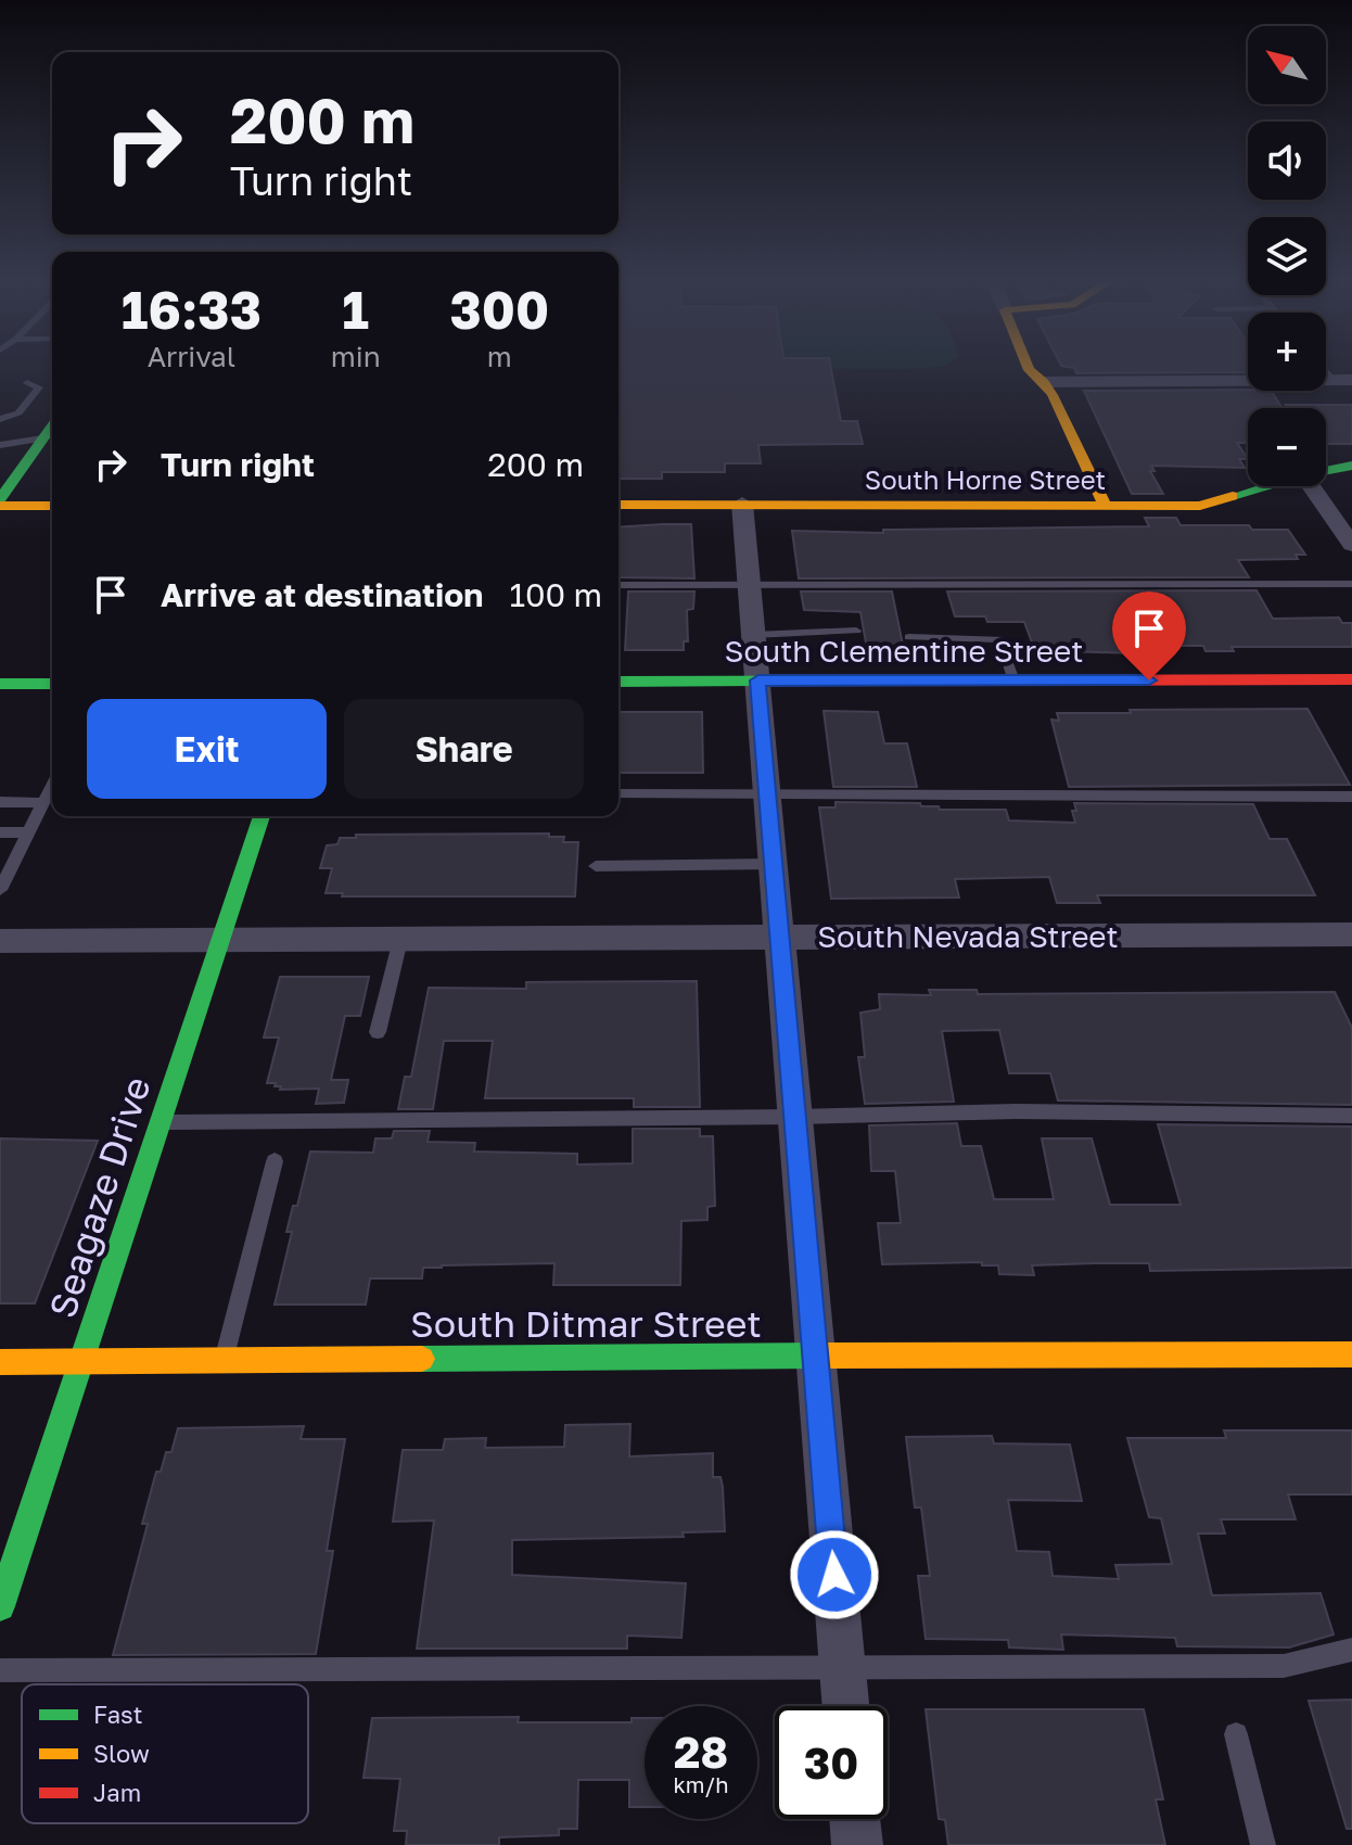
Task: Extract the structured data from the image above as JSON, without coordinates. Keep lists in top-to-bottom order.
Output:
{
  "streets": {
    "street": [
      "South Horne Street",
      "South Clementine Street",
      "South Nevada Street",
      "Seagaze Drive",
      "South Ditmar Street"
    ]
  },
  "crossings": [
    ["South Nevada Street", "Seagaze Drive"],
    ["Seagaze Drive", "South Ditmar Street"]
  ],
  "legend": ["Fast", "Slow", "Jam"],
  "north": "top left",
  "page": {
    "map_buttons": ["+", "−"],
    "turn": ["200 m", "Turn right"],
    "eta": [
      "16:33",
      "Arrival",
      "1",
      "min",
      "300",
      "m"
    ],
    "list": [
      {
        "name": "Turn right",
        "value": "200 m"
      },
      {
        "name": "Arrive at destination",
        "value": "100 m"
      }
    ],
    "buttons": ["Exit", "Share"],
    "speed": "28 km/h",
    "limit": "30"
  }
}
